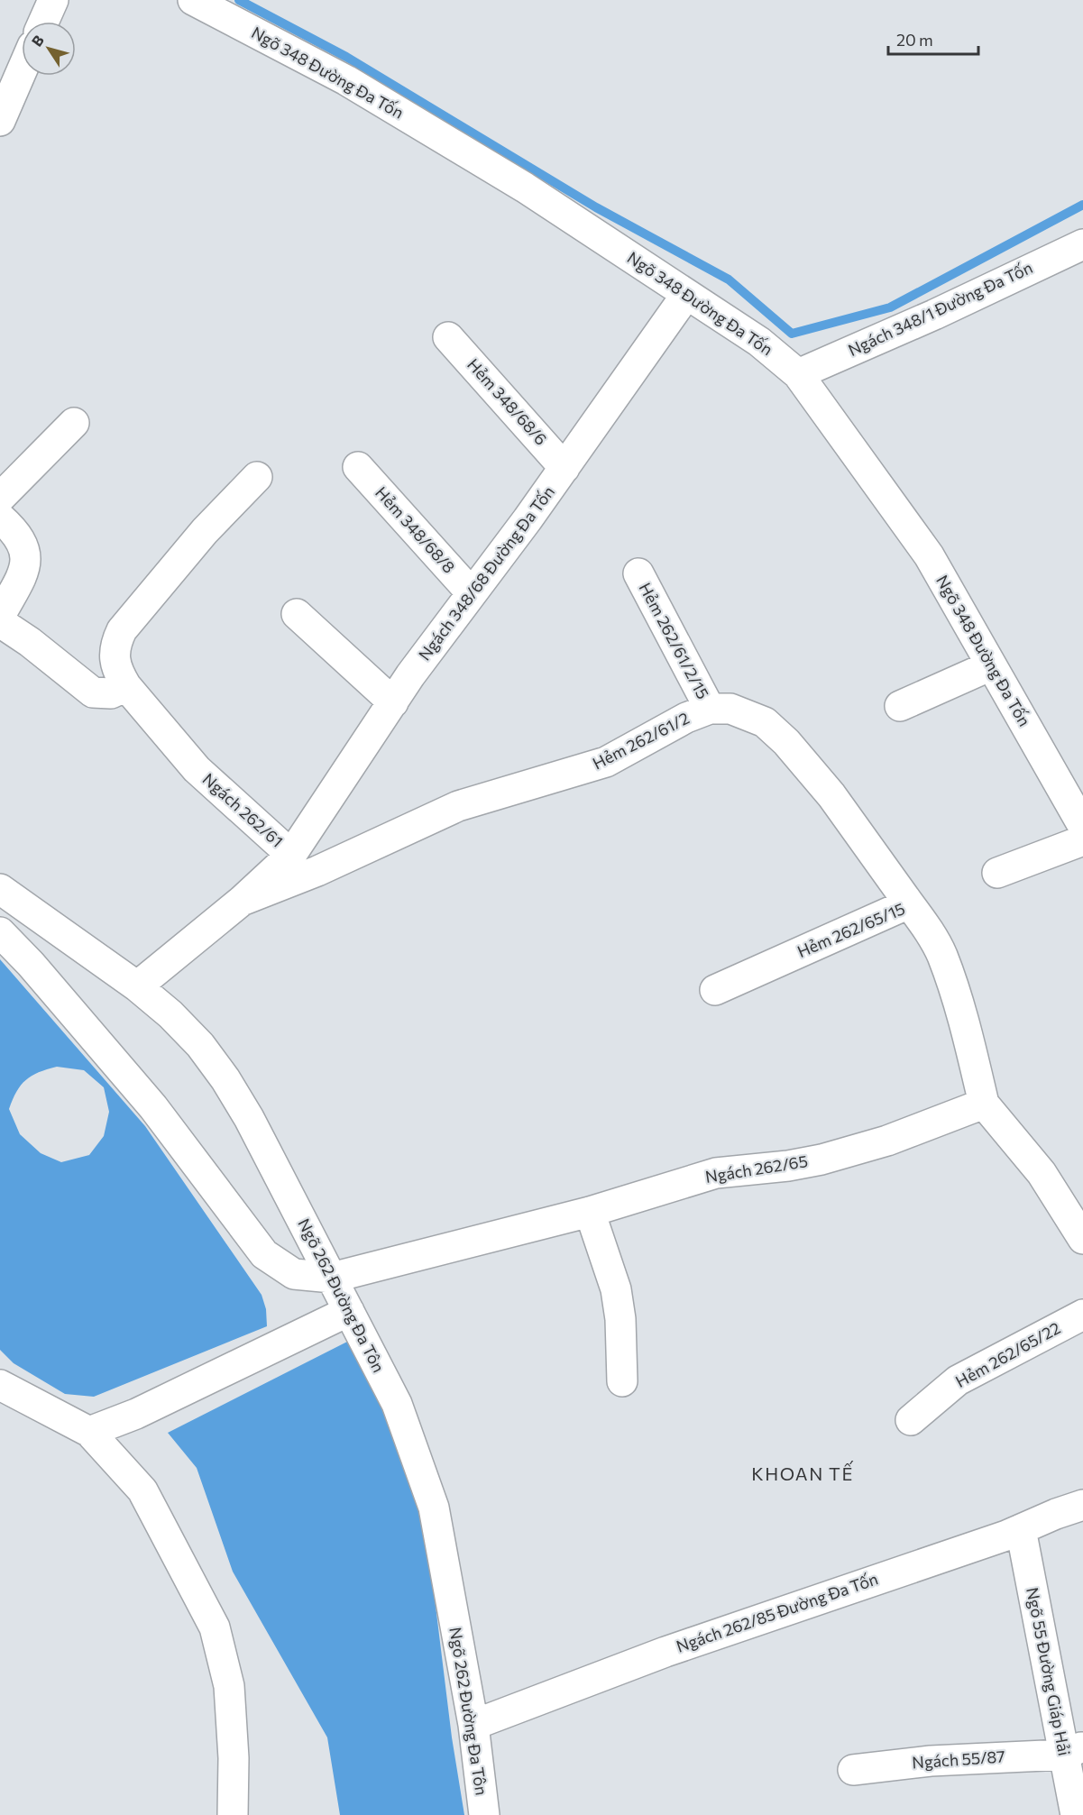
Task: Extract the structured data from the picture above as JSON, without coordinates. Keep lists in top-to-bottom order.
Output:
{
  "streets": {
    "street": [
      "Ngõ 348 Đường Đa Tốn",
      "Ngách 348/1 Đường Đa Tốn",
      "Hẻm 348/68/6",
      "Hẻm 348/68/8",
      "Ngách 348/68 Đường Đa Tốn",
      "Hẻm 262/61/2/15",
      "Hẻm 262/61/2",
      "Ngách 262/61",
      "Hẻm 262/65/15",
      "Ngách 262/65",
      "Ngõ 262 Đường Đa Tôn",
      "Hẻm 262/65/22",
      "Ngách 262/85 Đường Đa Tốn",
      "Ngõ 55 Đường Giáp Hải",
      "Ngách 55/87"
    ]
  },
  "crossings": [
    ["Ngõ 348 Đường Đa Tốn", "Ngách 348/1 Đường Đa Tốn"],
    ["Ngõ 348 Đường Đa Tốn", "Ngách 348/68 Đường Đa Tốn"],
    ["Hẻm 348/68/6", "Ngách 348/68 Đường Đa Tốn"],
    ["Hẻm 348/68/8", "Ngách 348/68 Đường Đa Tốn"],
    ["Ngách 348/68 Đường Đa Tốn", "Ngách 262/61"],
    ["Hẻm 262/61/2/15", "Hẻm 262/61/2"],
    ["Hẻm 262/61/2", "Ngách 262/61"],
    ["Hẻm 262/61/2", "Hẻm 262/65/15"],
    ["Ngách 262/61", "Ngõ 262 Đường Đa Tôn"],
    ["Hẻm 262/65/15", "Ngách 262/65"],
    ["Ngách 262/65", "Ngõ 262 Đường Đa Tôn"],
    ["Ngõ 262 Đường Đa Tôn", "Ngách 262/85 Đường Đa Tốn"],
    ["Ngách 262/85 Đường Đa Tốn", "Ngõ 55 Đường Giáp Hải"],
    ["Ngõ 55 Đường Giáp Hải", "Ngách 55/87"]
  ],
  "districts": ["KHOAN TẾ"],
  "scale_bar": "20 m",
  "north": "top left"
}
